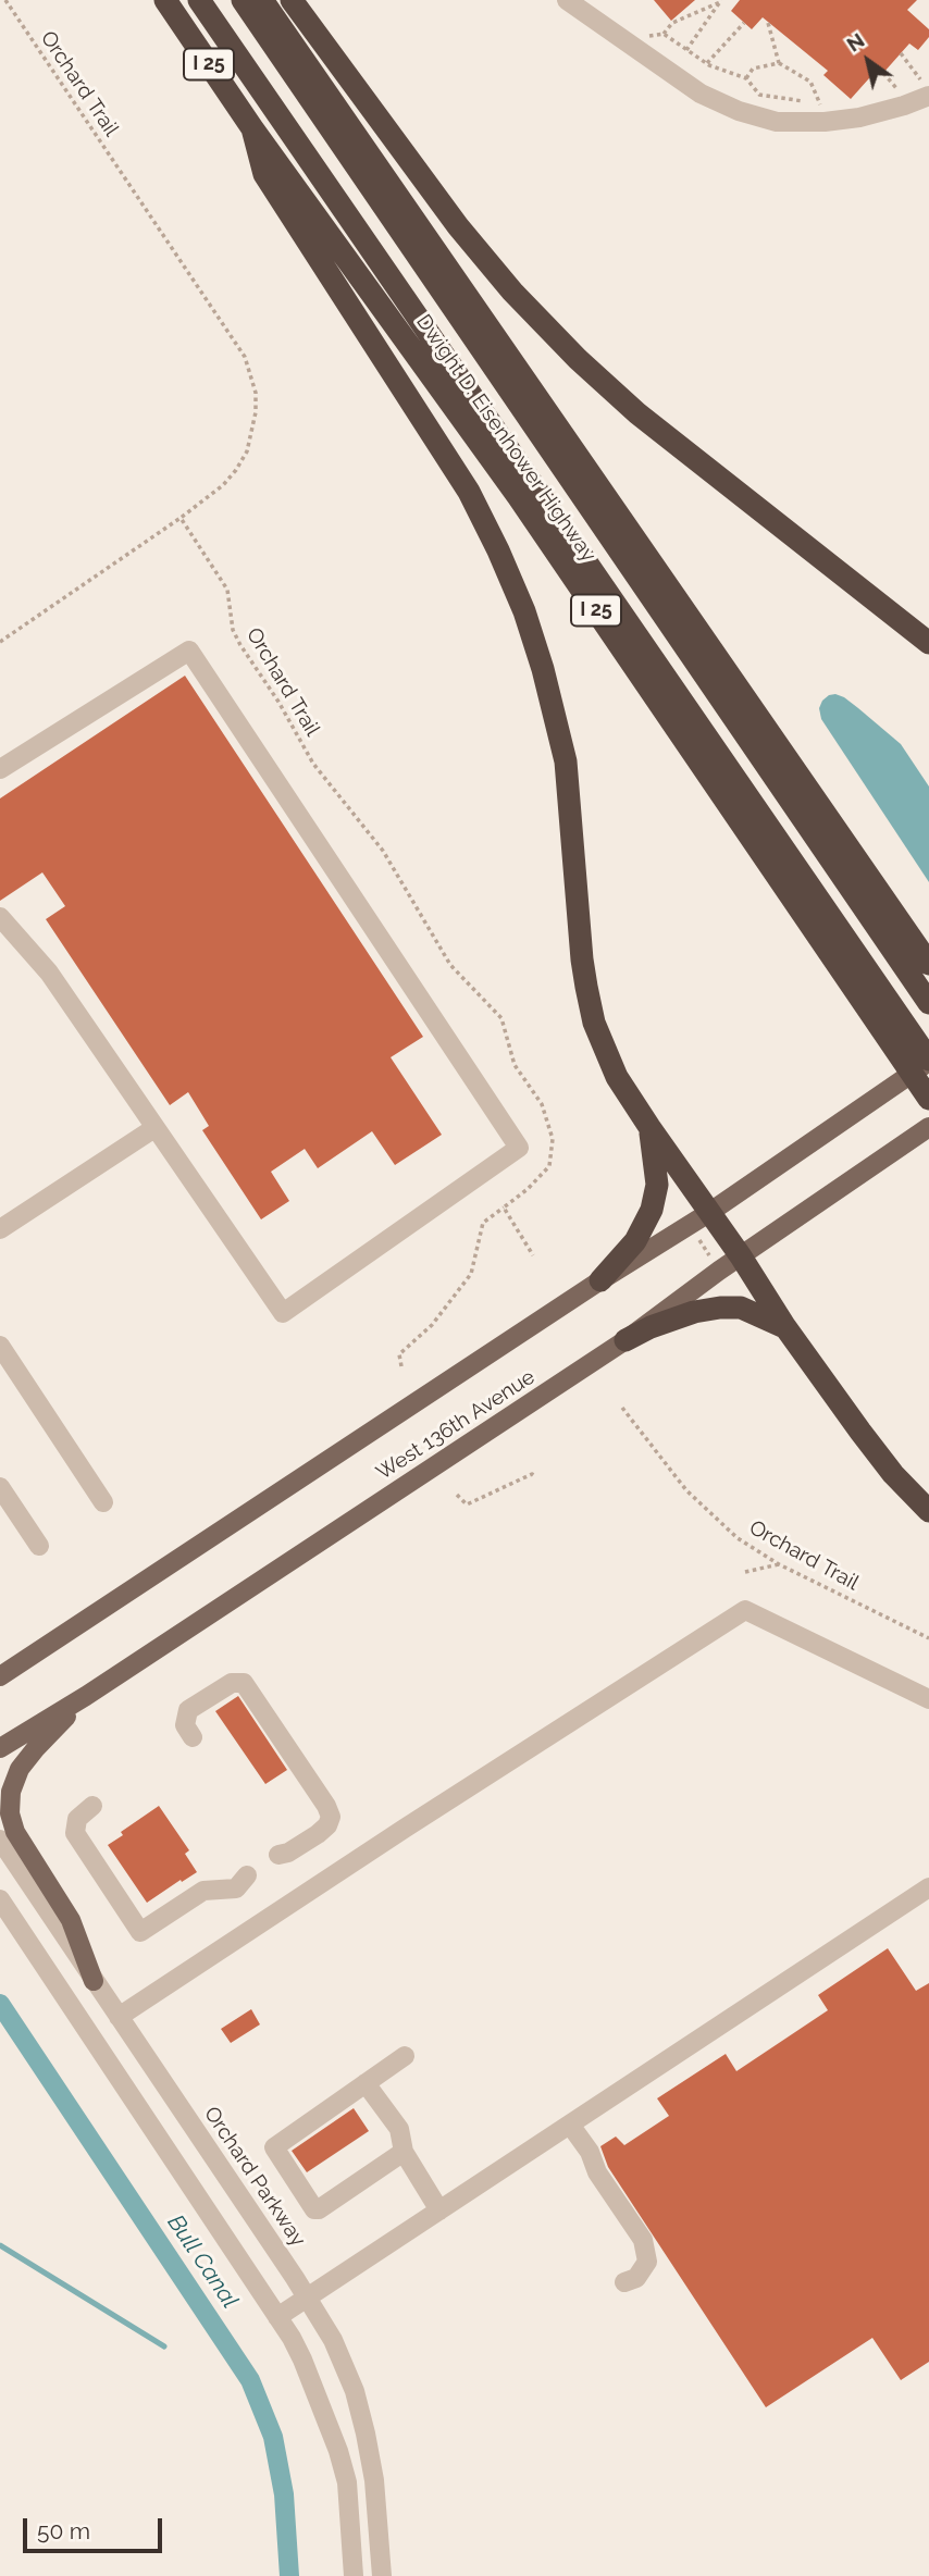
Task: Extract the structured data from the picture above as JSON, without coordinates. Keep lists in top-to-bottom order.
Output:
{
  "streets": {
    "highway": ["I 25", "Dwight D. Eisenhower Highway"],
    "main road": ["West 136th Avenue"],
    "street": ["Orchard Parkway"],
    "path": ["Orchard Trail"]
  },
  "water": ["Bull Canal"],
  "scale_bar": "50 m",
  "north": "top left"
}
